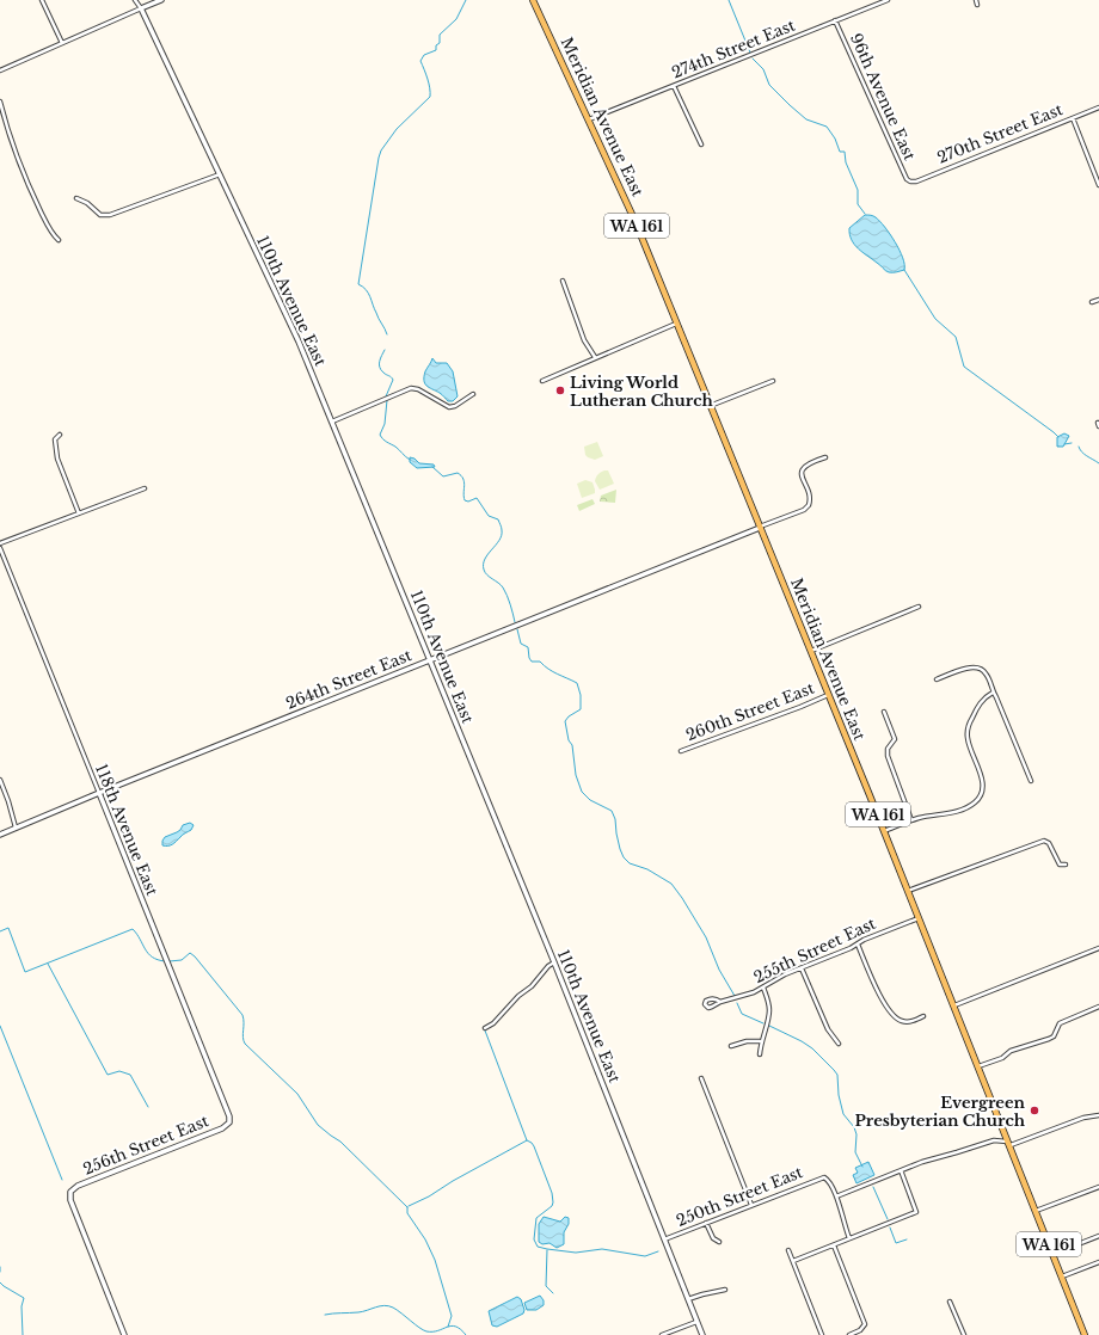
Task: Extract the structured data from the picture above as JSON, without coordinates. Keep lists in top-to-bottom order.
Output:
{
  "streets": {
    "main road": ["Meridian Avenue East", "WA 161"],
    "street": [
      "274th Street East",
      "96th Avenue East",
      "270th Street East",
      "110th Avenue East",
      "264th Street East",
      "260th Street East",
      "118th Avenue East",
      "255th Street East",
      "256th Street East",
      "250th Street East"
    ]
  },
  "crossings": [
    ["274th Street East", "96th Avenue East"],
    ["274th Street East", "Meridian Avenue East"],
    ["96th Avenue East", "270th Street East"],
    ["Meridian Avenue East", "264th Street East"],
    ["Meridian Avenue East", "260th Street East"],
    ["Meridian Avenue East", "255th Street East"],
    ["110th Avenue East", "264th Street East"],
    ["110th Avenue East", "250th Street East"],
    ["264th Street East", "118th Avenue East"],
    ["118th Avenue East", "256th Street East"]
  ],
  "places": ["Living World Lutheran Church", "Evergreen Presbyterian Church"]
}
